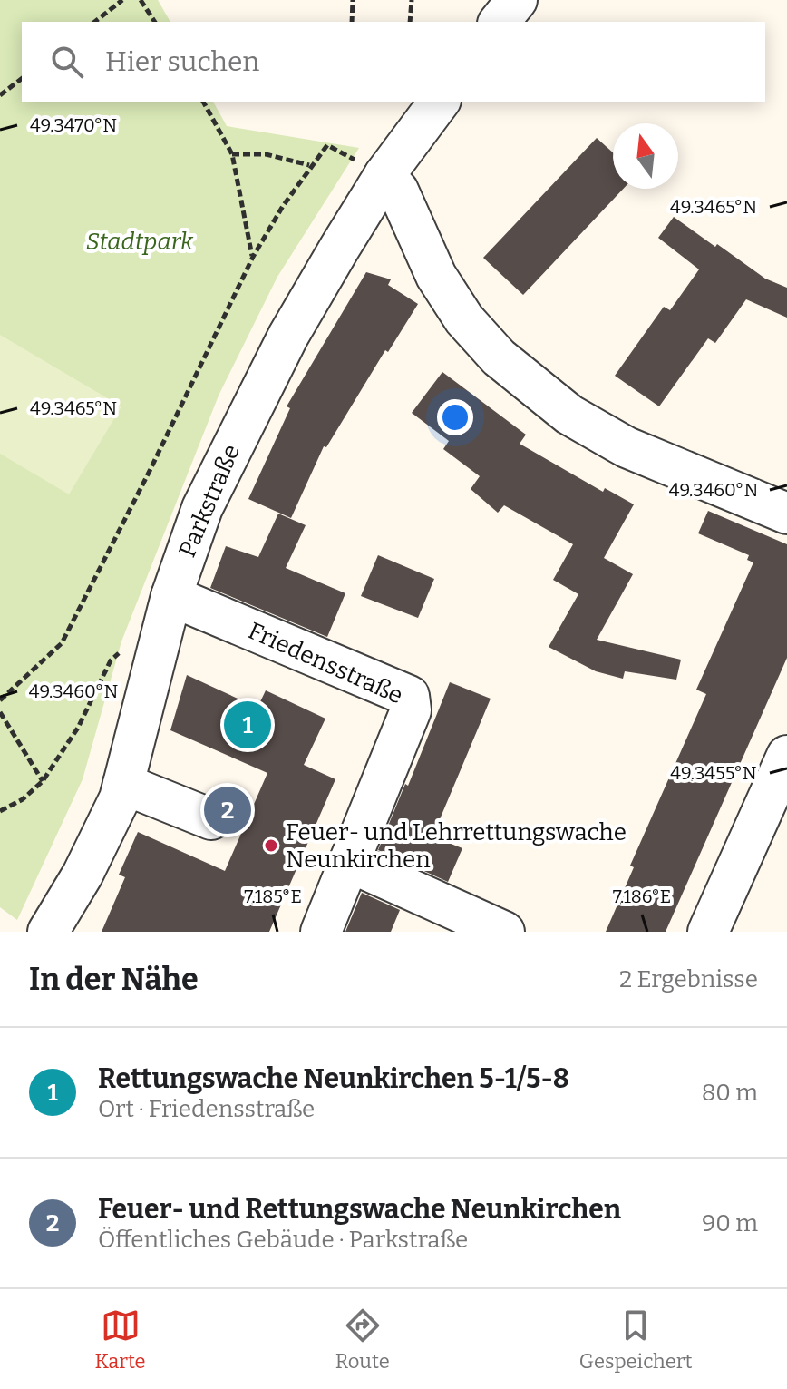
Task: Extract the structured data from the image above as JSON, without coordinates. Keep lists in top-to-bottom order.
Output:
{
  "streets": {
    "street": ["Parkstraße", "Friedensstraße"]
  },
  "crossings": [
    ["Parkstraße", "Friedensstraße"]
  ],
  "parks": ["Stadtpark"],
  "places": ["Feuer- und Lehrrettungswache Neunkirchen"],
  "north": "top",
  "page": {
    "search": "Hier suchen",
    "pins": ["1", "2"],
    "heading": ["In der Nähe", "2 Ergebnisse"],
    "list": [
      {
        "mark": "1",
        "name": "Rettungswache Neunkirchen 5-1/5-8",
        "note": "Ort · Friedensstraße",
        "value": "80 m"
      },
      {
        "mark": "2",
        "name": "Feuer- und Rettungswache Neunkirchen",
        "note": "Öffentliches Gebäude · Parkstraße",
        "value": "90 m"
      }
    ],
    "nav": ["Karte", "Route", "Gespeichert"]
  },
  "coordinates": [
    "49.3470°N",
    "49.3465°N",
    "49.3460°N",
    "49.3455°N",
    "7.185°E",
    "7.186°E"
  ]
}
